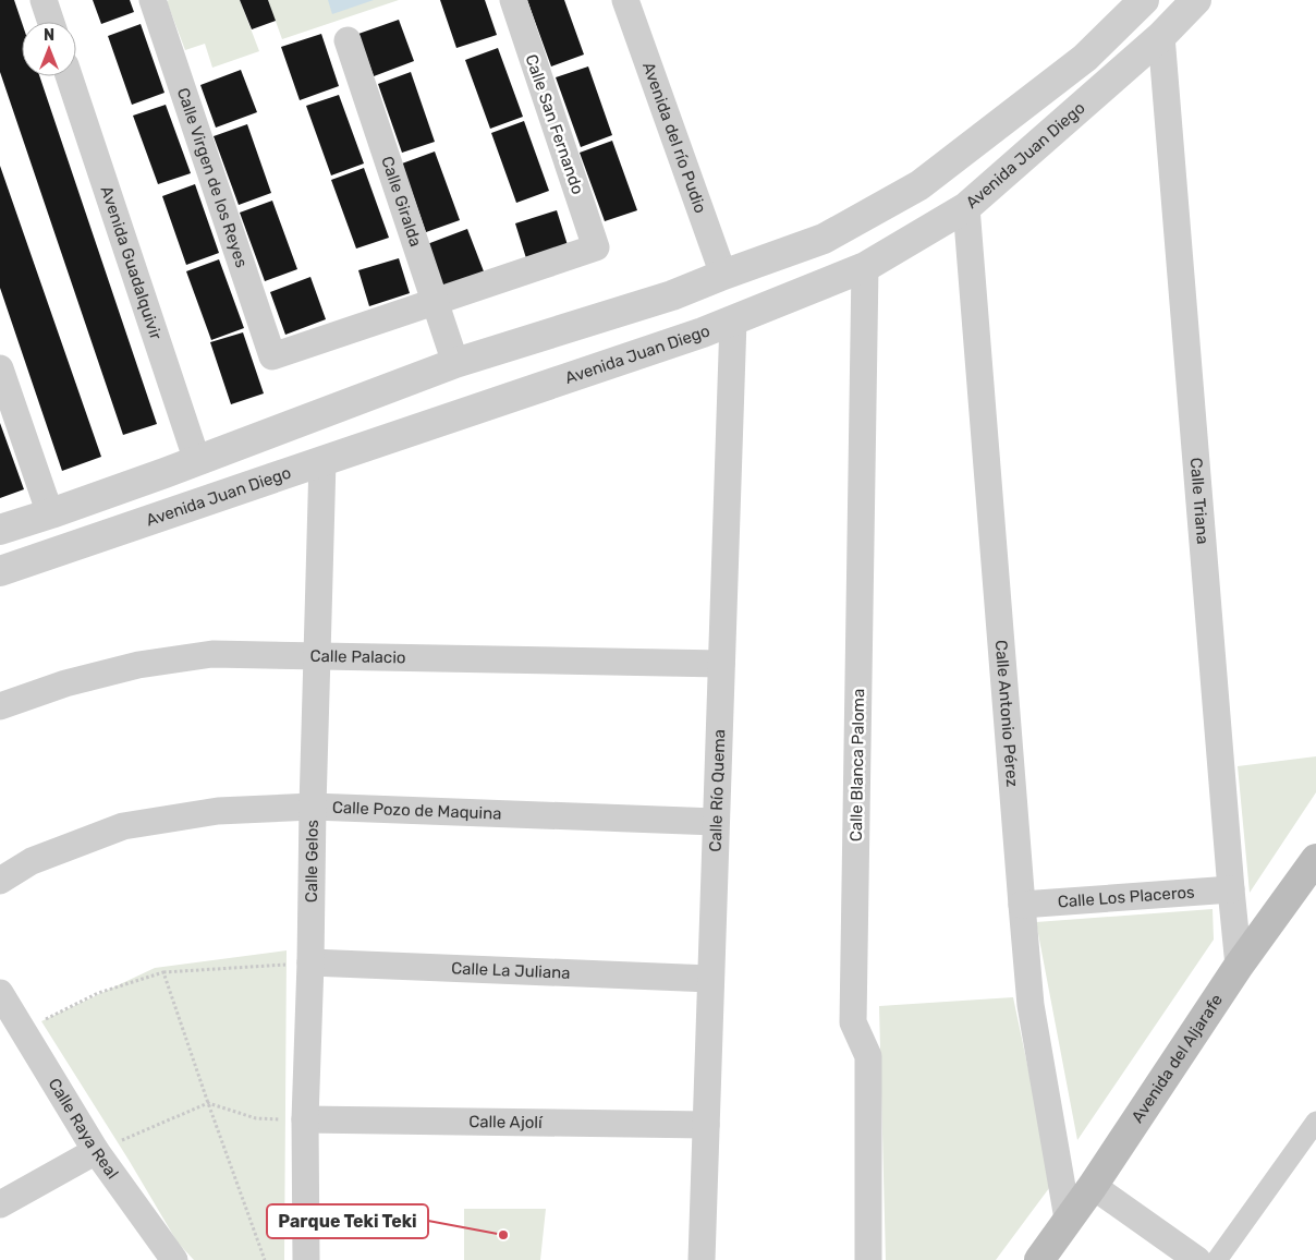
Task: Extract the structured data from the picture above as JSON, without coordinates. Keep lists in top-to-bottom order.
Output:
{
  "streets": {
    "main road": ["Avenida del Aljarafe"],
    "street": [
      "Calle San Fernando",
      "Avenida del río Pudio",
      "Avenida Juan Diego",
      "Calle Virgen de los Reyes",
      "Calle Giralda",
      "Avenida Guadalquivir",
      "Calle Triana",
      "Calle Palacio",
      "Calle Antonio Pérez",
      "Calle Blanca Paloma",
      "Calle Río Quema",
      "Calle Pozo de Maquina",
      "Calle Gelos",
      "Calle Los Placeros",
      "Calle La Juliana",
      "Calle Ajolí",
      "Calle Raya Real"
    ]
  },
  "crossings": [
    ["Calle San Fernando", "Calle Virgen de los Reyes"],
    ["Calle San Fernando", "Calle Giralda"],
    ["Avenida Juan Diego", "Calle Triana"],
    ["Avenida Juan Diego", "Calle Antonio Pérez"],
    ["Avenida Juan Diego", "Calle Blanca Paloma"],
    ["Avenida Juan Diego", "Calle Río Quema"],
    ["Avenida Juan Diego", "Calle Gelos"],
    ["Calle Virgen de los Reyes", "Calle Giralda"],
    ["Calle Triana", "Calle Los Placeros"],
    ["Calle Triana", "Avenida del Aljarafe"],
    ["Calle Palacio", "Calle Río Quema"],
    ["Calle Palacio", "Calle Gelos"],
    ["Calle Antonio Pérez", "Calle Los Placeros"],
    ["Calle Antonio Pérez", "Avenida del Aljarafe"],
    ["Calle Río Quema", "Calle Pozo de Maquina"],
    ["Calle Río Quema", "Calle La Juliana"],
    ["Calle Río Quema", "Calle Ajolí"],
    ["Calle Pozo de Maquina", "Calle Gelos"],
    ["Calle Gelos", "Calle La Juliana"],
    ["Calle Gelos", "Calle Ajolí"]
  ],
  "places": ["Parque Teki Teki"],
  "north": "top"
}
